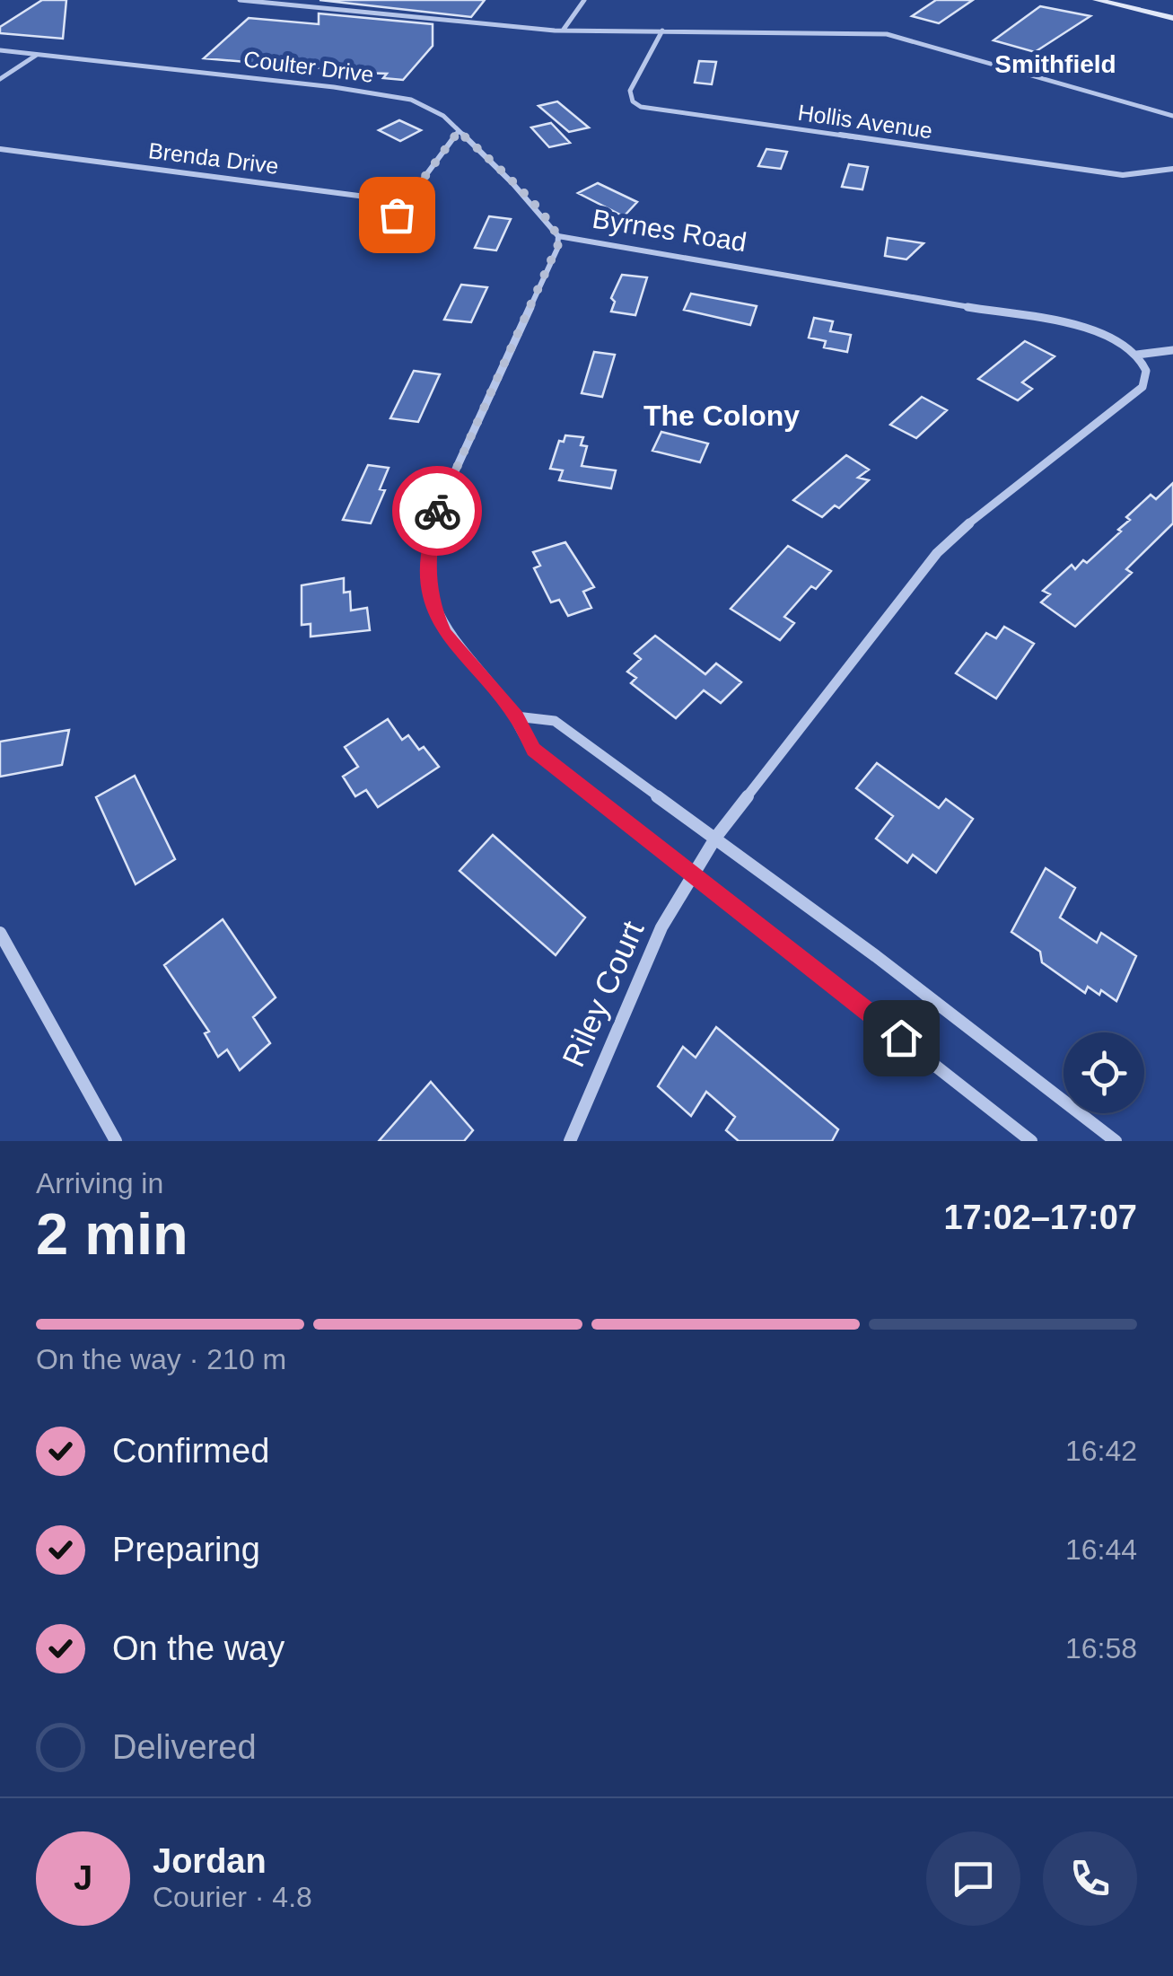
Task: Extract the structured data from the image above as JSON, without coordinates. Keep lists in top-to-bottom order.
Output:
{
  "streets": {
    "street": [
      "Coulter Drive",
      "Hollis Avenue",
      "Brenda Drive",
      "Byrnes Road",
      "Riley Court"
    ]
  },
  "crossings": [
    ["Coulter Drive", "Byrnes Road"],
    ["Byrnes Road", "Riley Court"]
  ],
  "districts": ["Smithfield", "The Colony"],
  "page": {
    "heading": ["2 min", "Arriving in", "17:02–17:07"],
    "panel": ["Jordan", "Courier · 4.8"],
    "bar": "On the way · 210 m",
    "list": [
      ["Confirmed", "16:42"],
      ["Preparing", "16:44"],
      ["On the way", "16:58"],
      "Delivered"
    ],
    "round": "J"
  }
}
